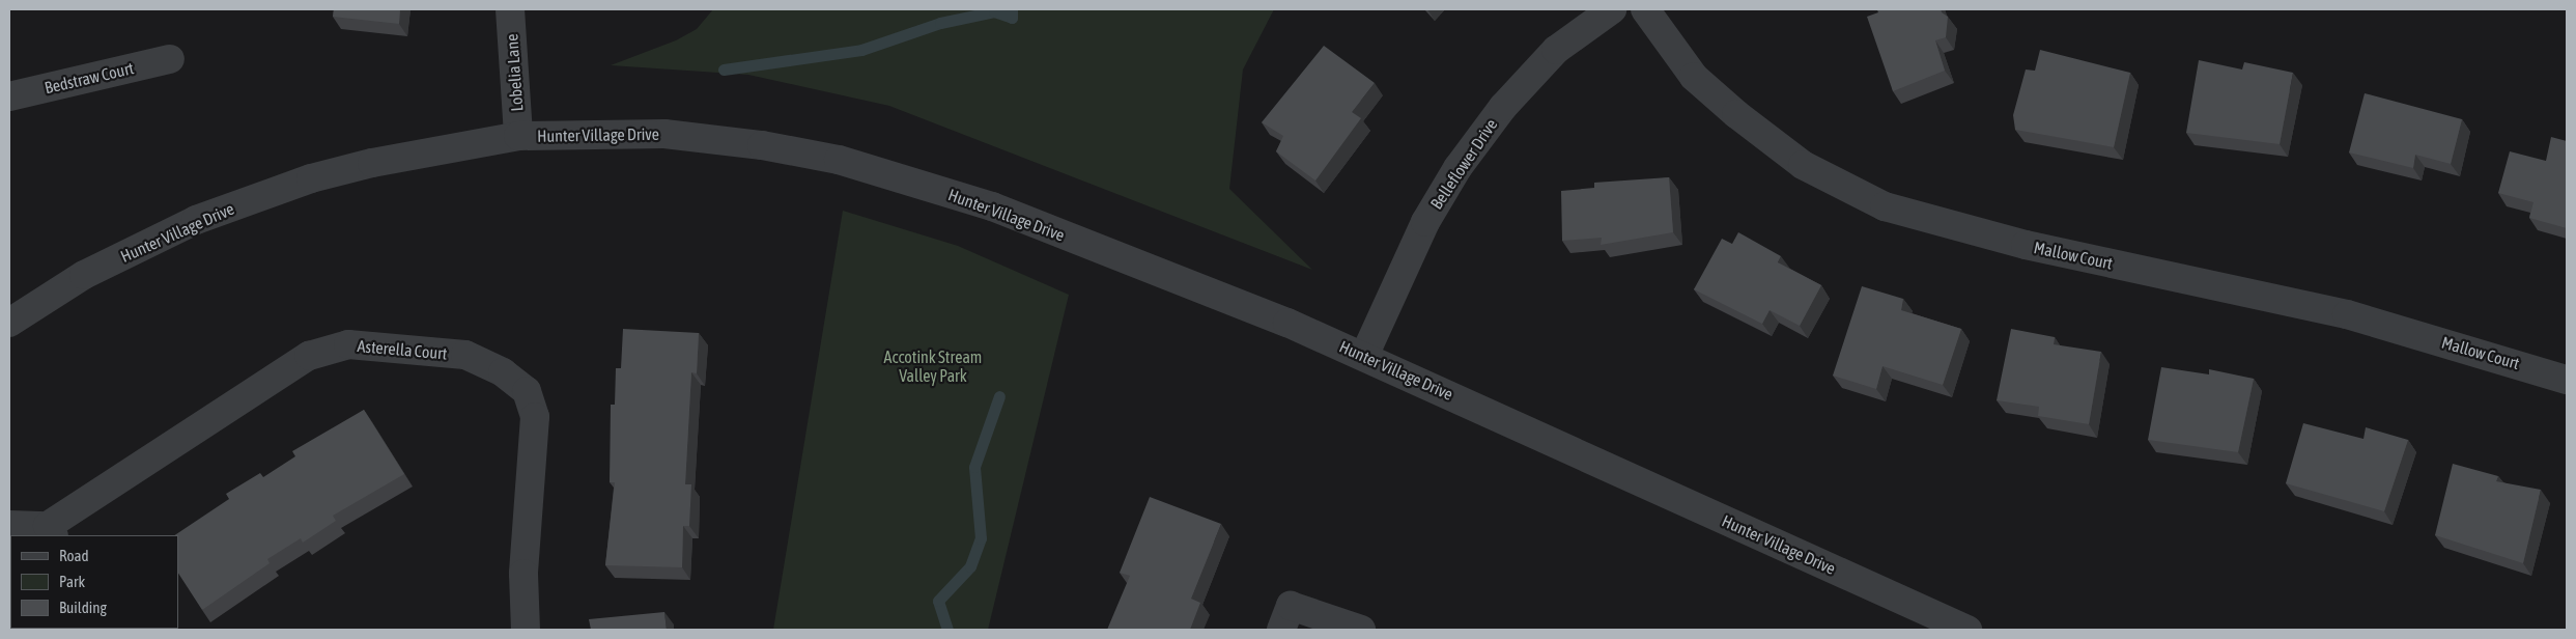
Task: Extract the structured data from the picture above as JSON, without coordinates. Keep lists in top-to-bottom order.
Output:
{
  "streets": {
    "street": [
      "Lobelia Lane",
      "Bedstraw Court",
      "Hunter Village Drive",
      "Belleflower Drive",
      "Mallow Court",
      "Asterella Court"
    ]
  },
  "crossings": [
    ["Lobelia Lane", "Hunter Village Drive"],
    ["Hunter Village Drive", "Belleflower Drive"]
  ],
  "parks": ["Accotink Stream Valley Park"],
  "legend": ["Road", "Park", "Building"]
}
